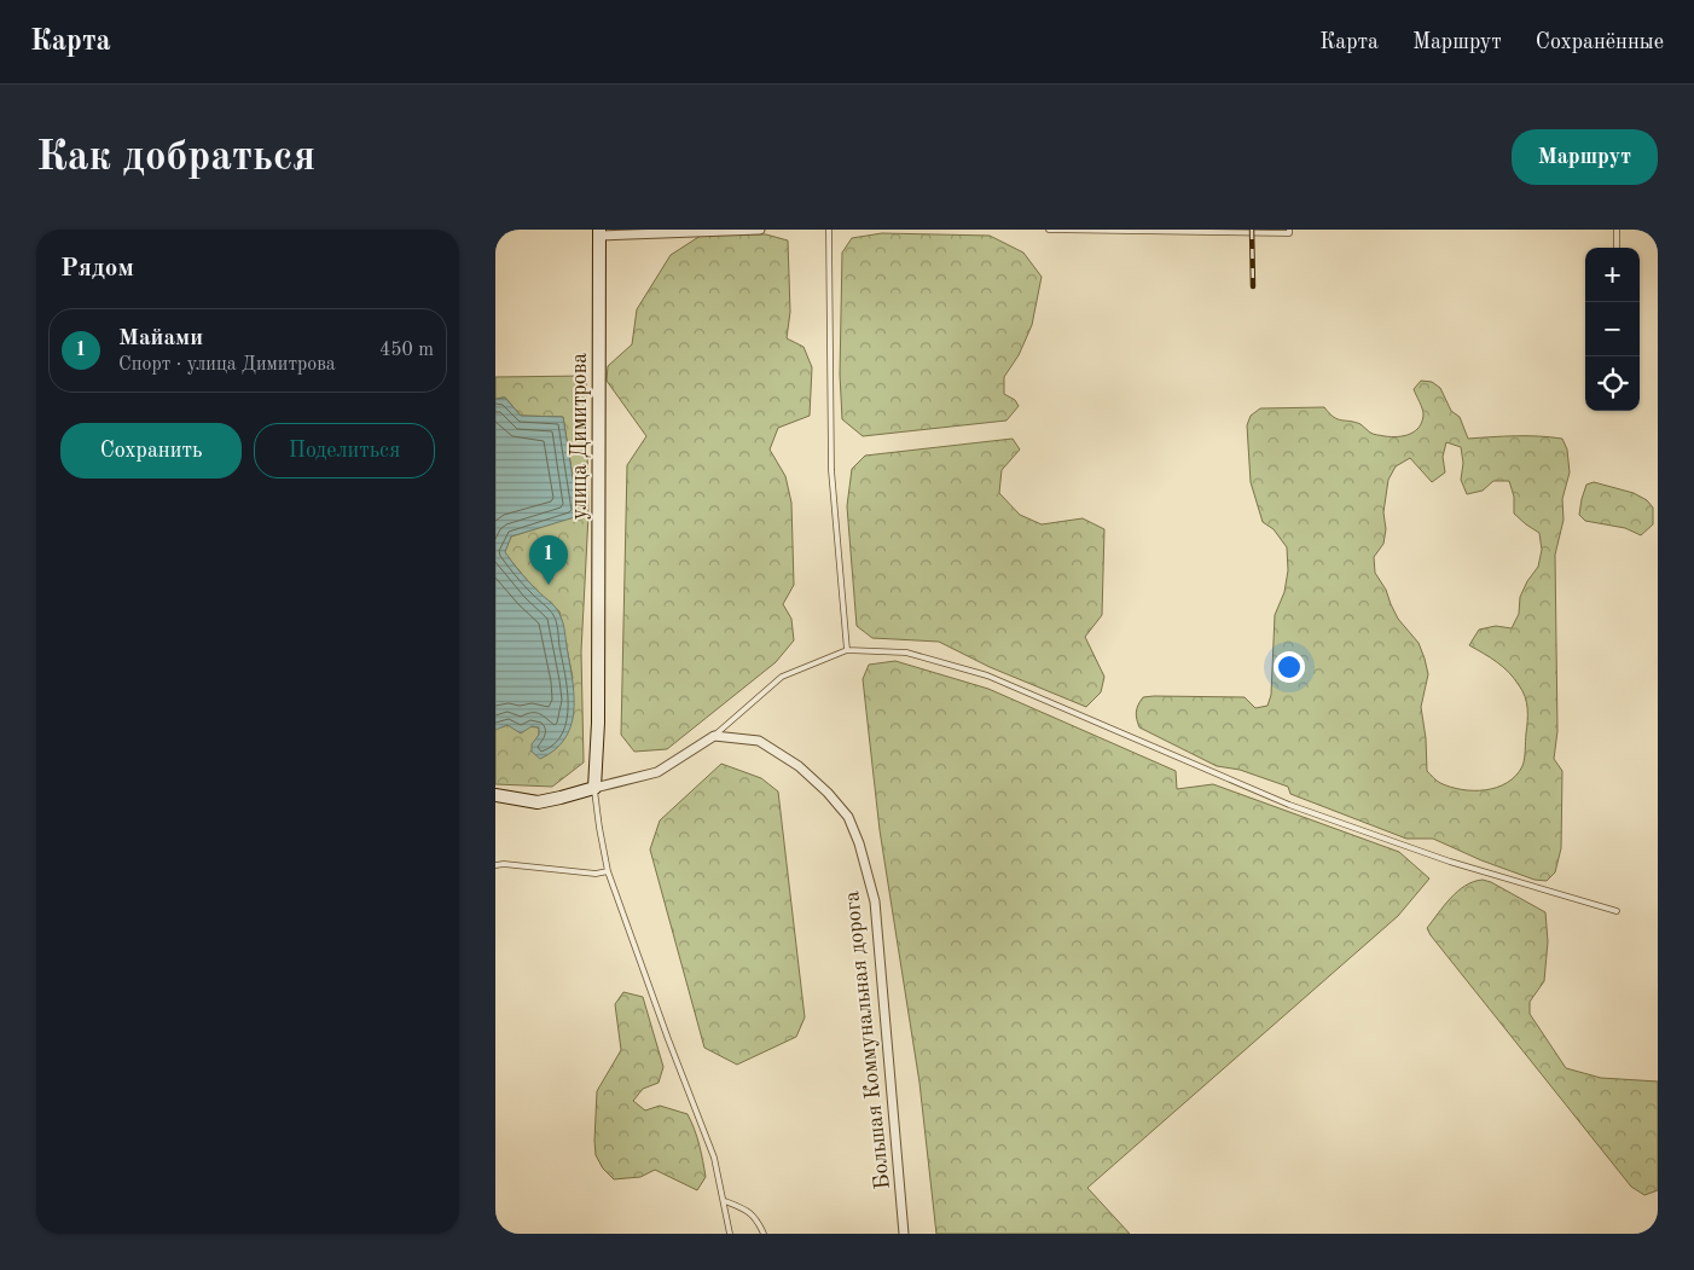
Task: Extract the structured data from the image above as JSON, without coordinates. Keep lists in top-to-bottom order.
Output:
{
  "streets": {
    "street": ["улица Димитрова", "Большая Коммунальная дорога"]
  },
  "page": {
    "header": "Карта",
    "nav": ["Карта", "Маршрут", "Сохранённые"],
    "buttons": [
      "Маршрут",
      ["Сохранить", "Поделиться"]
    ],
    "title": "Как добраться",
    "heading": "Рядом",
    "map_buttons": ["+", "−"],
    "list": [
      {
        "mark": "1",
        "name": "Майами",
        "note": "Спорт · улица Димитрова",
        "value": "450 m"
      }
    ],
    "pins": "1"
  }
}
